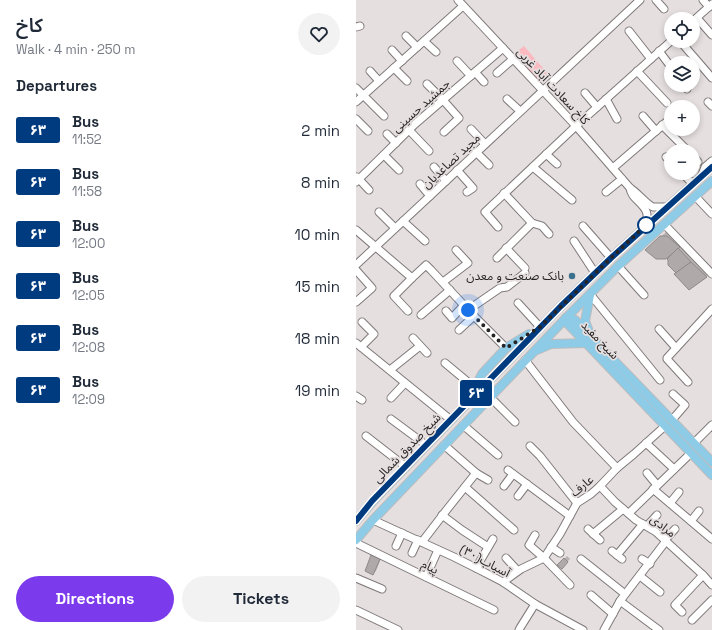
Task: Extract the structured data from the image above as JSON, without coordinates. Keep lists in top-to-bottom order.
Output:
{
  "streets": {
    "main road": ["شیخ مفید", "شیخ صدوق شمالی"],
    "street": [
      "کاخ سعادت آباد غربی",
      "جمشید حسینی",
      "مجید تصاعدیان",
      "عارف",
      "مرادی",
      "آسیاب(۳۰)",
      "پیام"
    ]
  },
  "crossings": [
    ["کاخ سعادت آباد غربی", "جمشید حسینی"],
    ["کاخ سعادت آباد غربی", "مجید تصاعدیان"],
    ["شیخ مفید", "شیخ صدوق شمالی"],
    ["شیخ مفید", "عارف"],
    ["شیخ صدوق شمالی", "آسیاب(۳۰)"],
    ["شیخ صدوق شمالی", "پیام"],
    ["عارف", "مرادی"]
  ],
  "places": ["بانک صنعت و معدن"],
  "lines": ["bus line ۶۳"],
  "page": {
    "heading": [
      ["کاخ", "Walk · 4 min · 250 m"],
      "Departures"
    ],
    "on_map": "۶۳",
    "map_buttons": ["+", "−"],
    "list": [
      {
        "mark": "۶۳",
        "name": "Bus",
        "note": "11:52",
        "value": "2 min"
      },
      {
        "mark": "۶۳",
        "name": "Bus",
        "note": "11:58",
        "value": "8 min"
      },
      {
        "mark": "۶۳",
        "name": "Bus",
        "note": "12:00",
        "value": "10 min"
      },
      {
        "mark": "۶۳",
        "name": "Bus",
        "note": "12:05",
        "value": "15 min"
      },
      {
        "mark": "۶۳",
        "name": "Bus",
        "note": "12:08",
        "value": "18 min"
      },
      {
        "mark": "۶۳",
        "name": "Bus",
        "note": "12:09",
        "value": "19 min"
      }
    ],
    "buttons": ["Directions", "Tickets"]
  }
}
